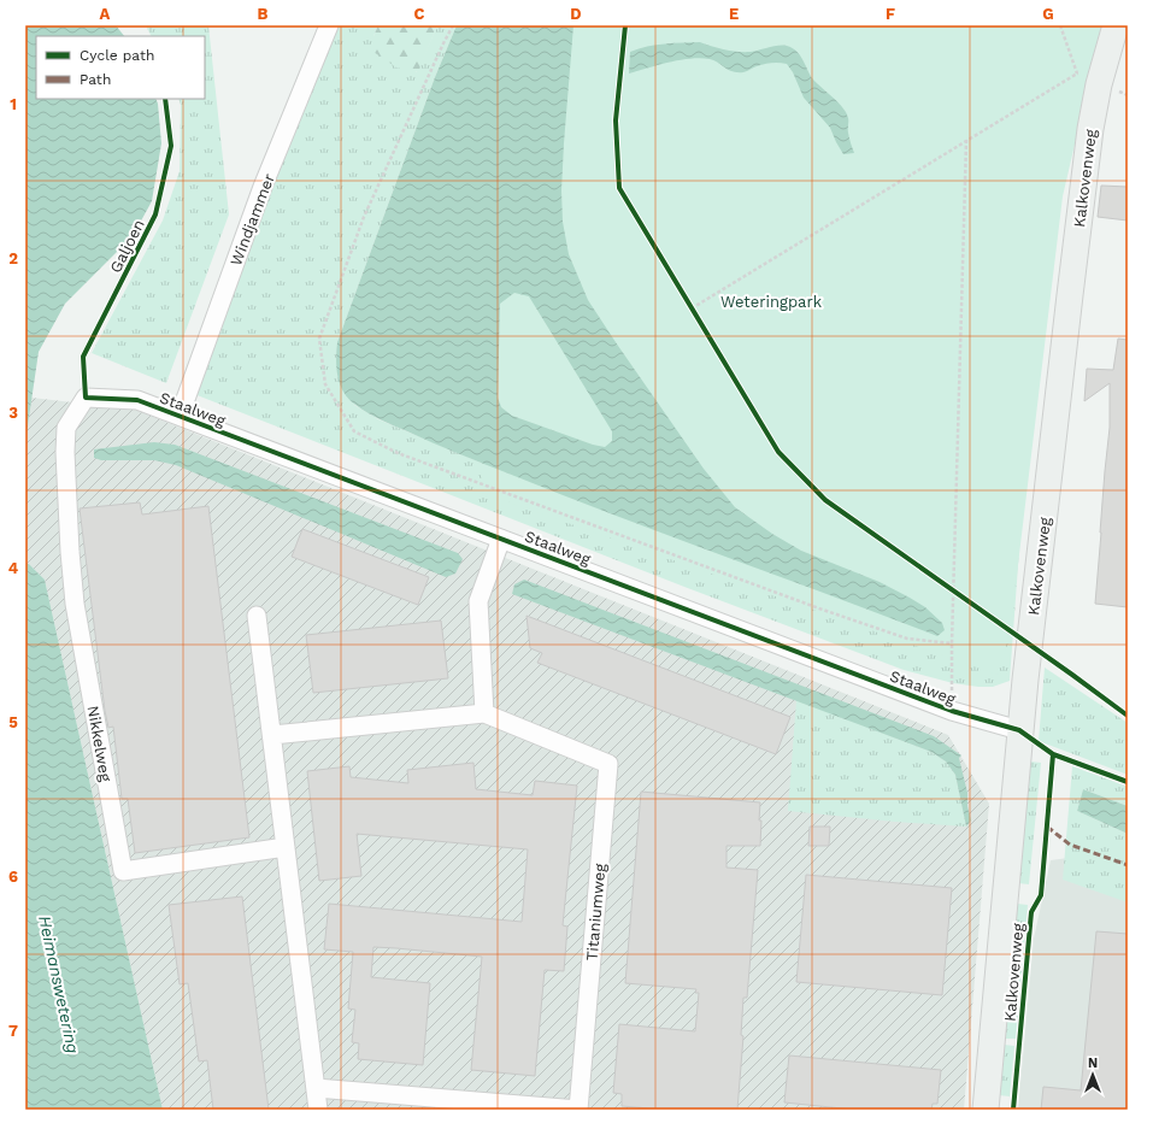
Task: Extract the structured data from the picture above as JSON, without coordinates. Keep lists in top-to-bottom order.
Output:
{
  "streets": {
    "street": [
      "Kalkovenweg",
      "Windjammer",
      "Staalweg",
      "Nikkelweg",
      "Titaniumweg"
    ],
    "cycle path": ["Galjoen"]
  },
  "crossings": [
    ["Kalkovenweg", "Staalweg"],
    ["Windjammer", "Staalweg"],
    ["Staalweg", "Nikkelweg"]
  ],
  "water": ["Heimanswetering"],
  "parks": ["Weteringpark"],
  "legend": ["Cycle path", "Path"],
  "north": "top",
  "grid": {
    "columns": [
      "A",
      "B",
      "C",
      "D",
      "E",
      "F",
      "G"
    ],
    "rows": [
      "1",
      "2",
      "3",
      "4",
      "5",
      "6",
      "7"
    ]
  }
}
